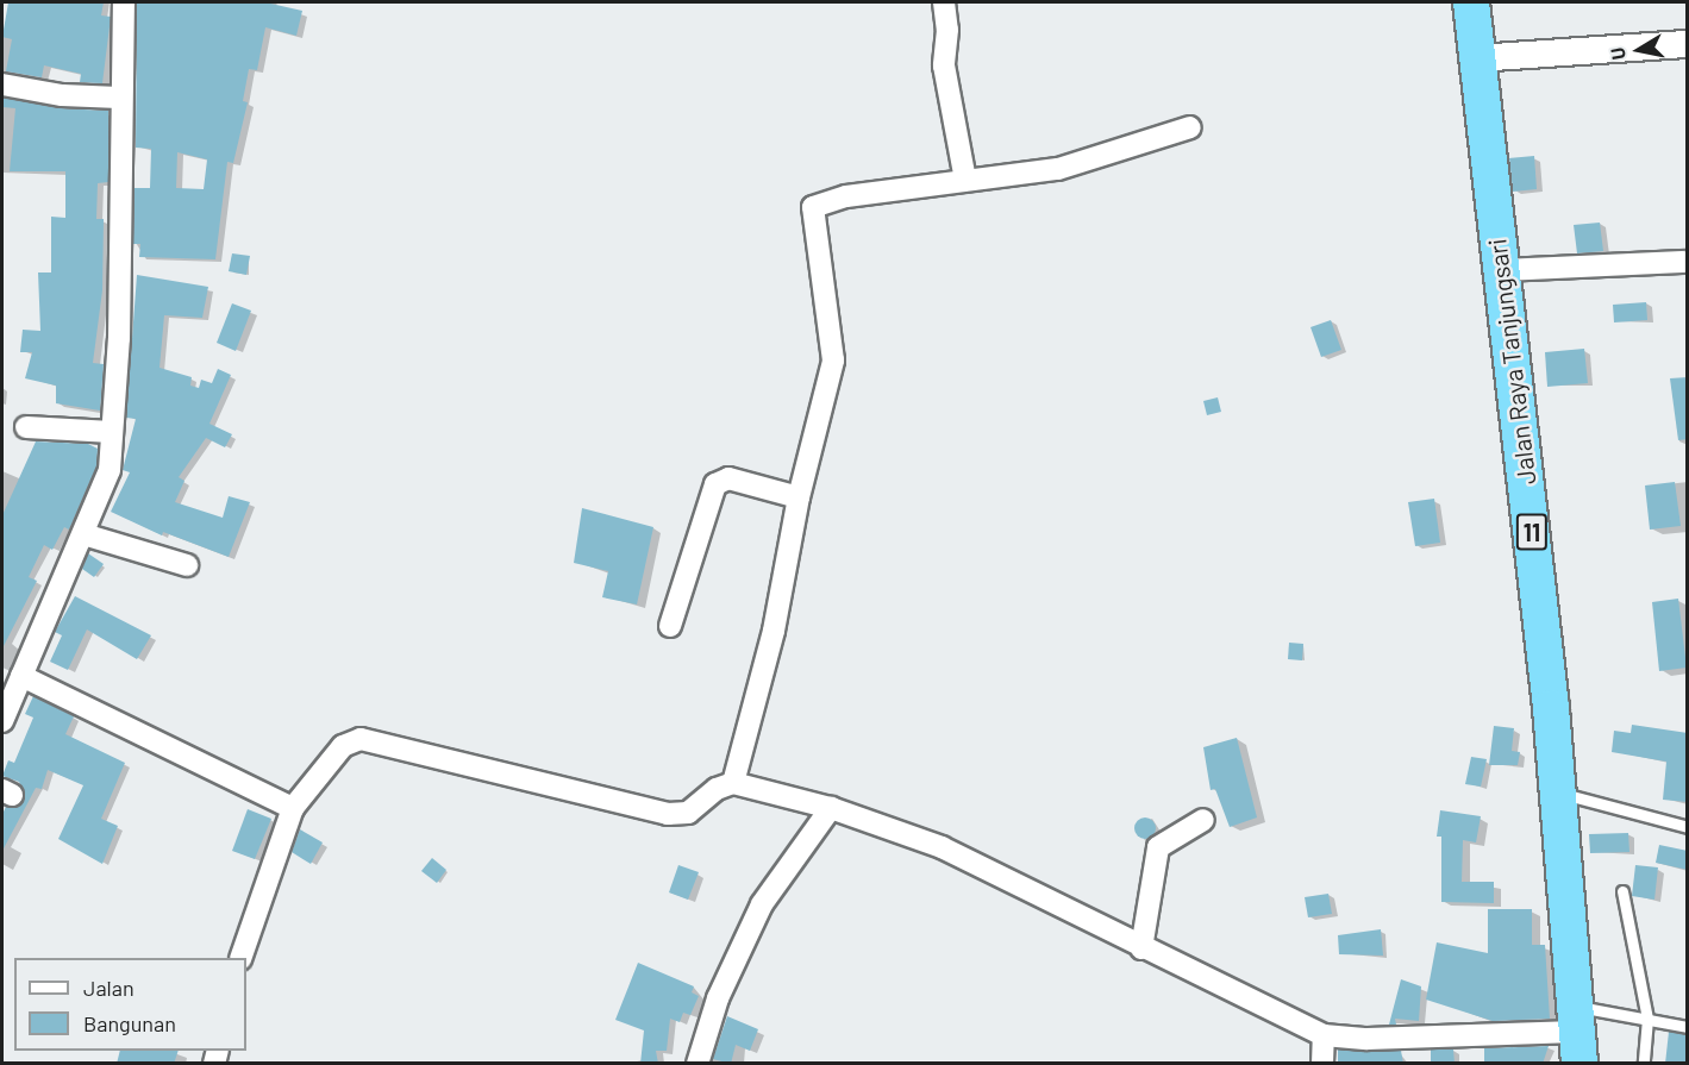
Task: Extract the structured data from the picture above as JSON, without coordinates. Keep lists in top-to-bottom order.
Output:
{
  "streets": {
    "highway": ["Jalan Raya Tanjungsari", "11"]
  },
  "legend": ["Jalan", "Bangunan"],
  "north": "left"
}
